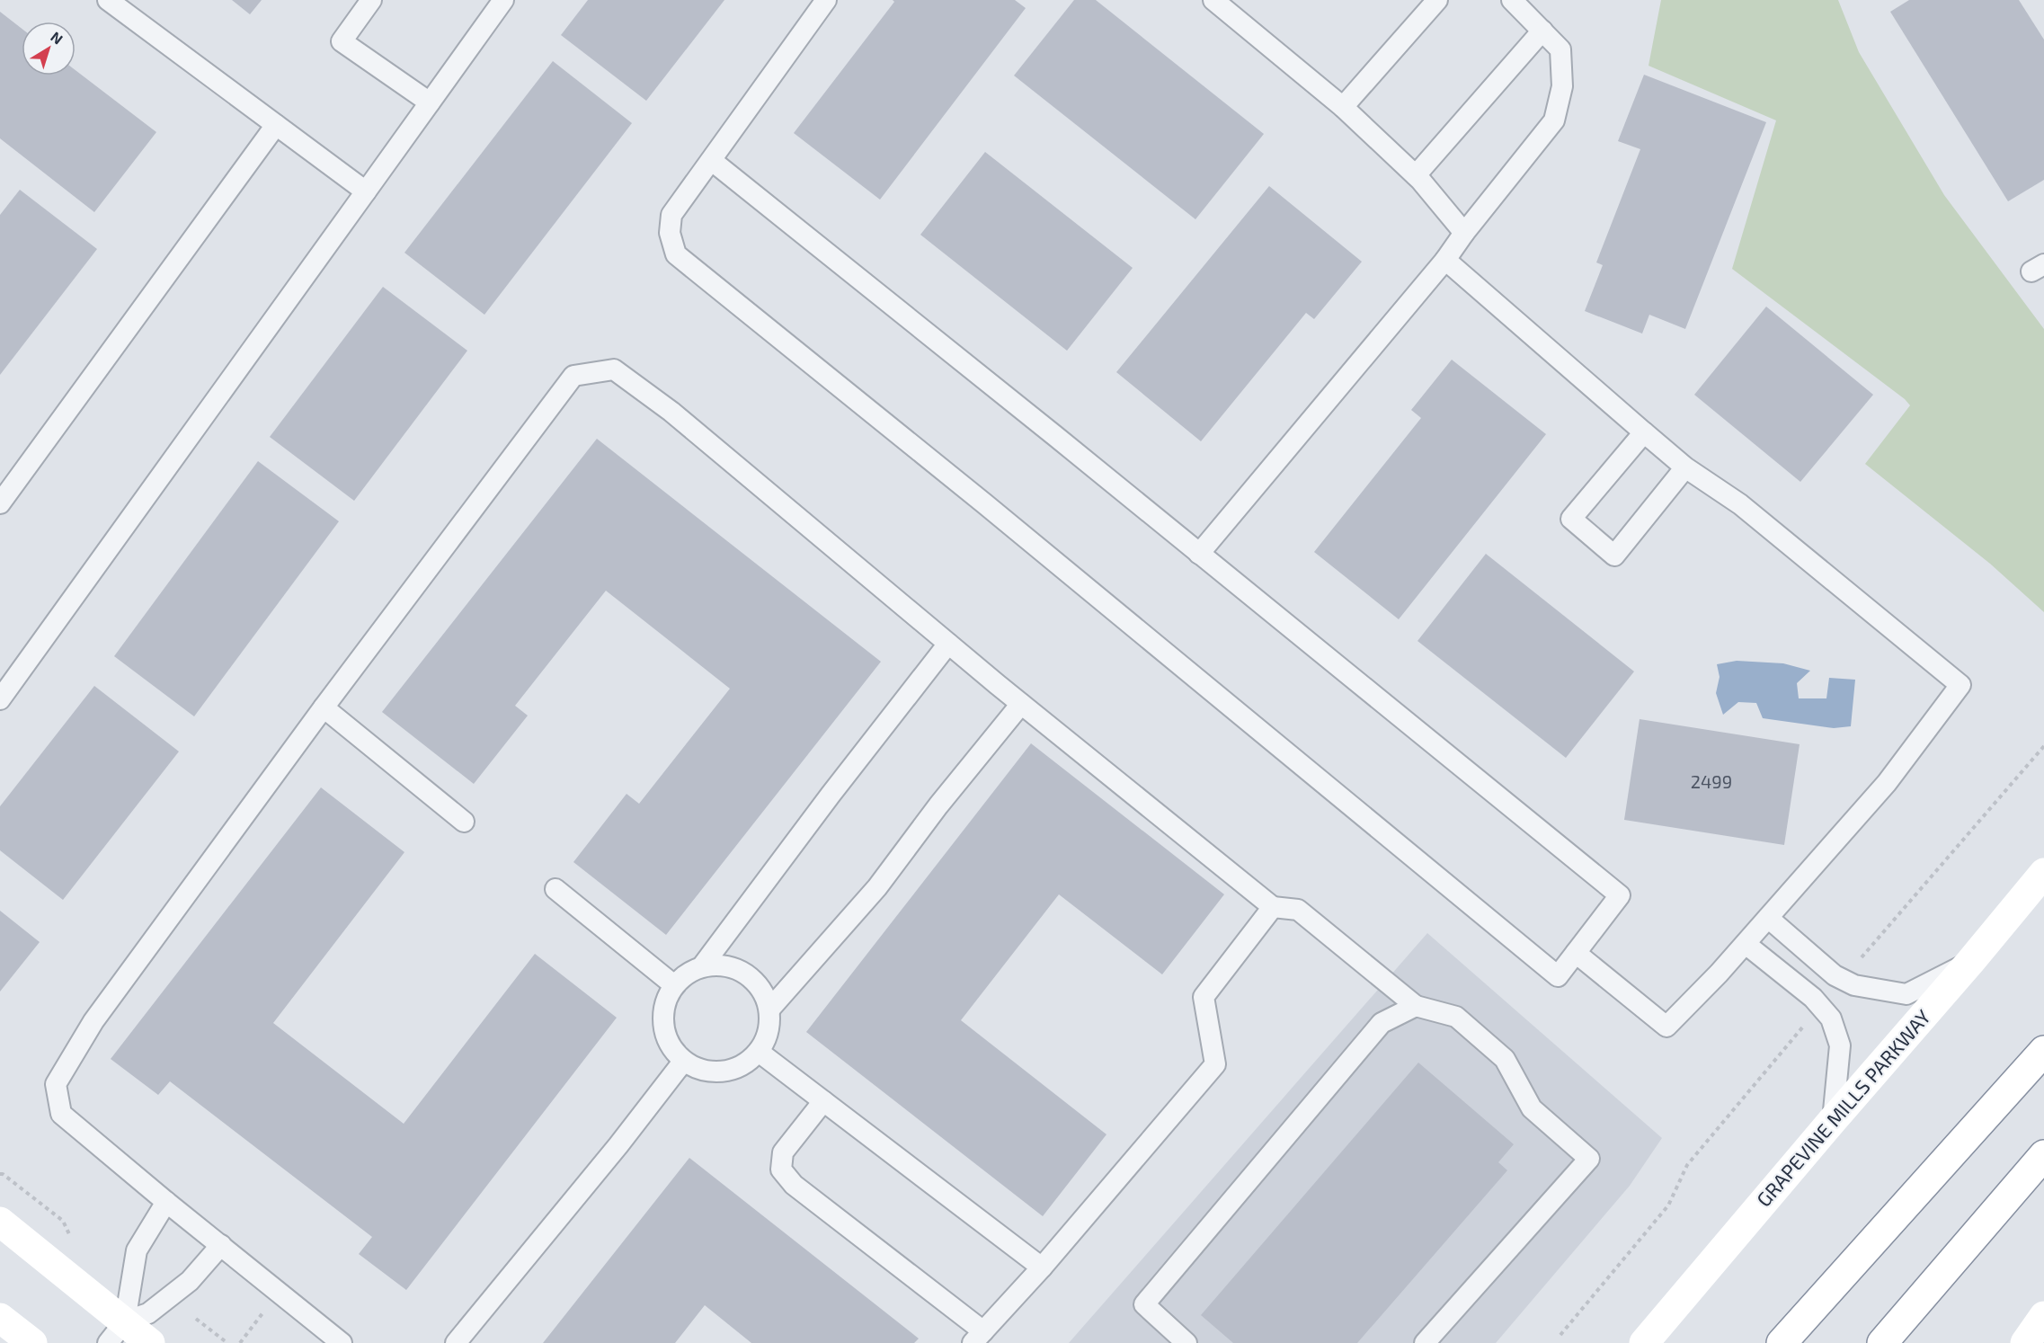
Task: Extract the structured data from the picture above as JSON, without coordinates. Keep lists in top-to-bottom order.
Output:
{
  "streets": {
    "main road": ["GRAPEVINE MILLS PARKWAY"]
  },
  "house_numbers": ["2499"],
  "north": "top right"
}
